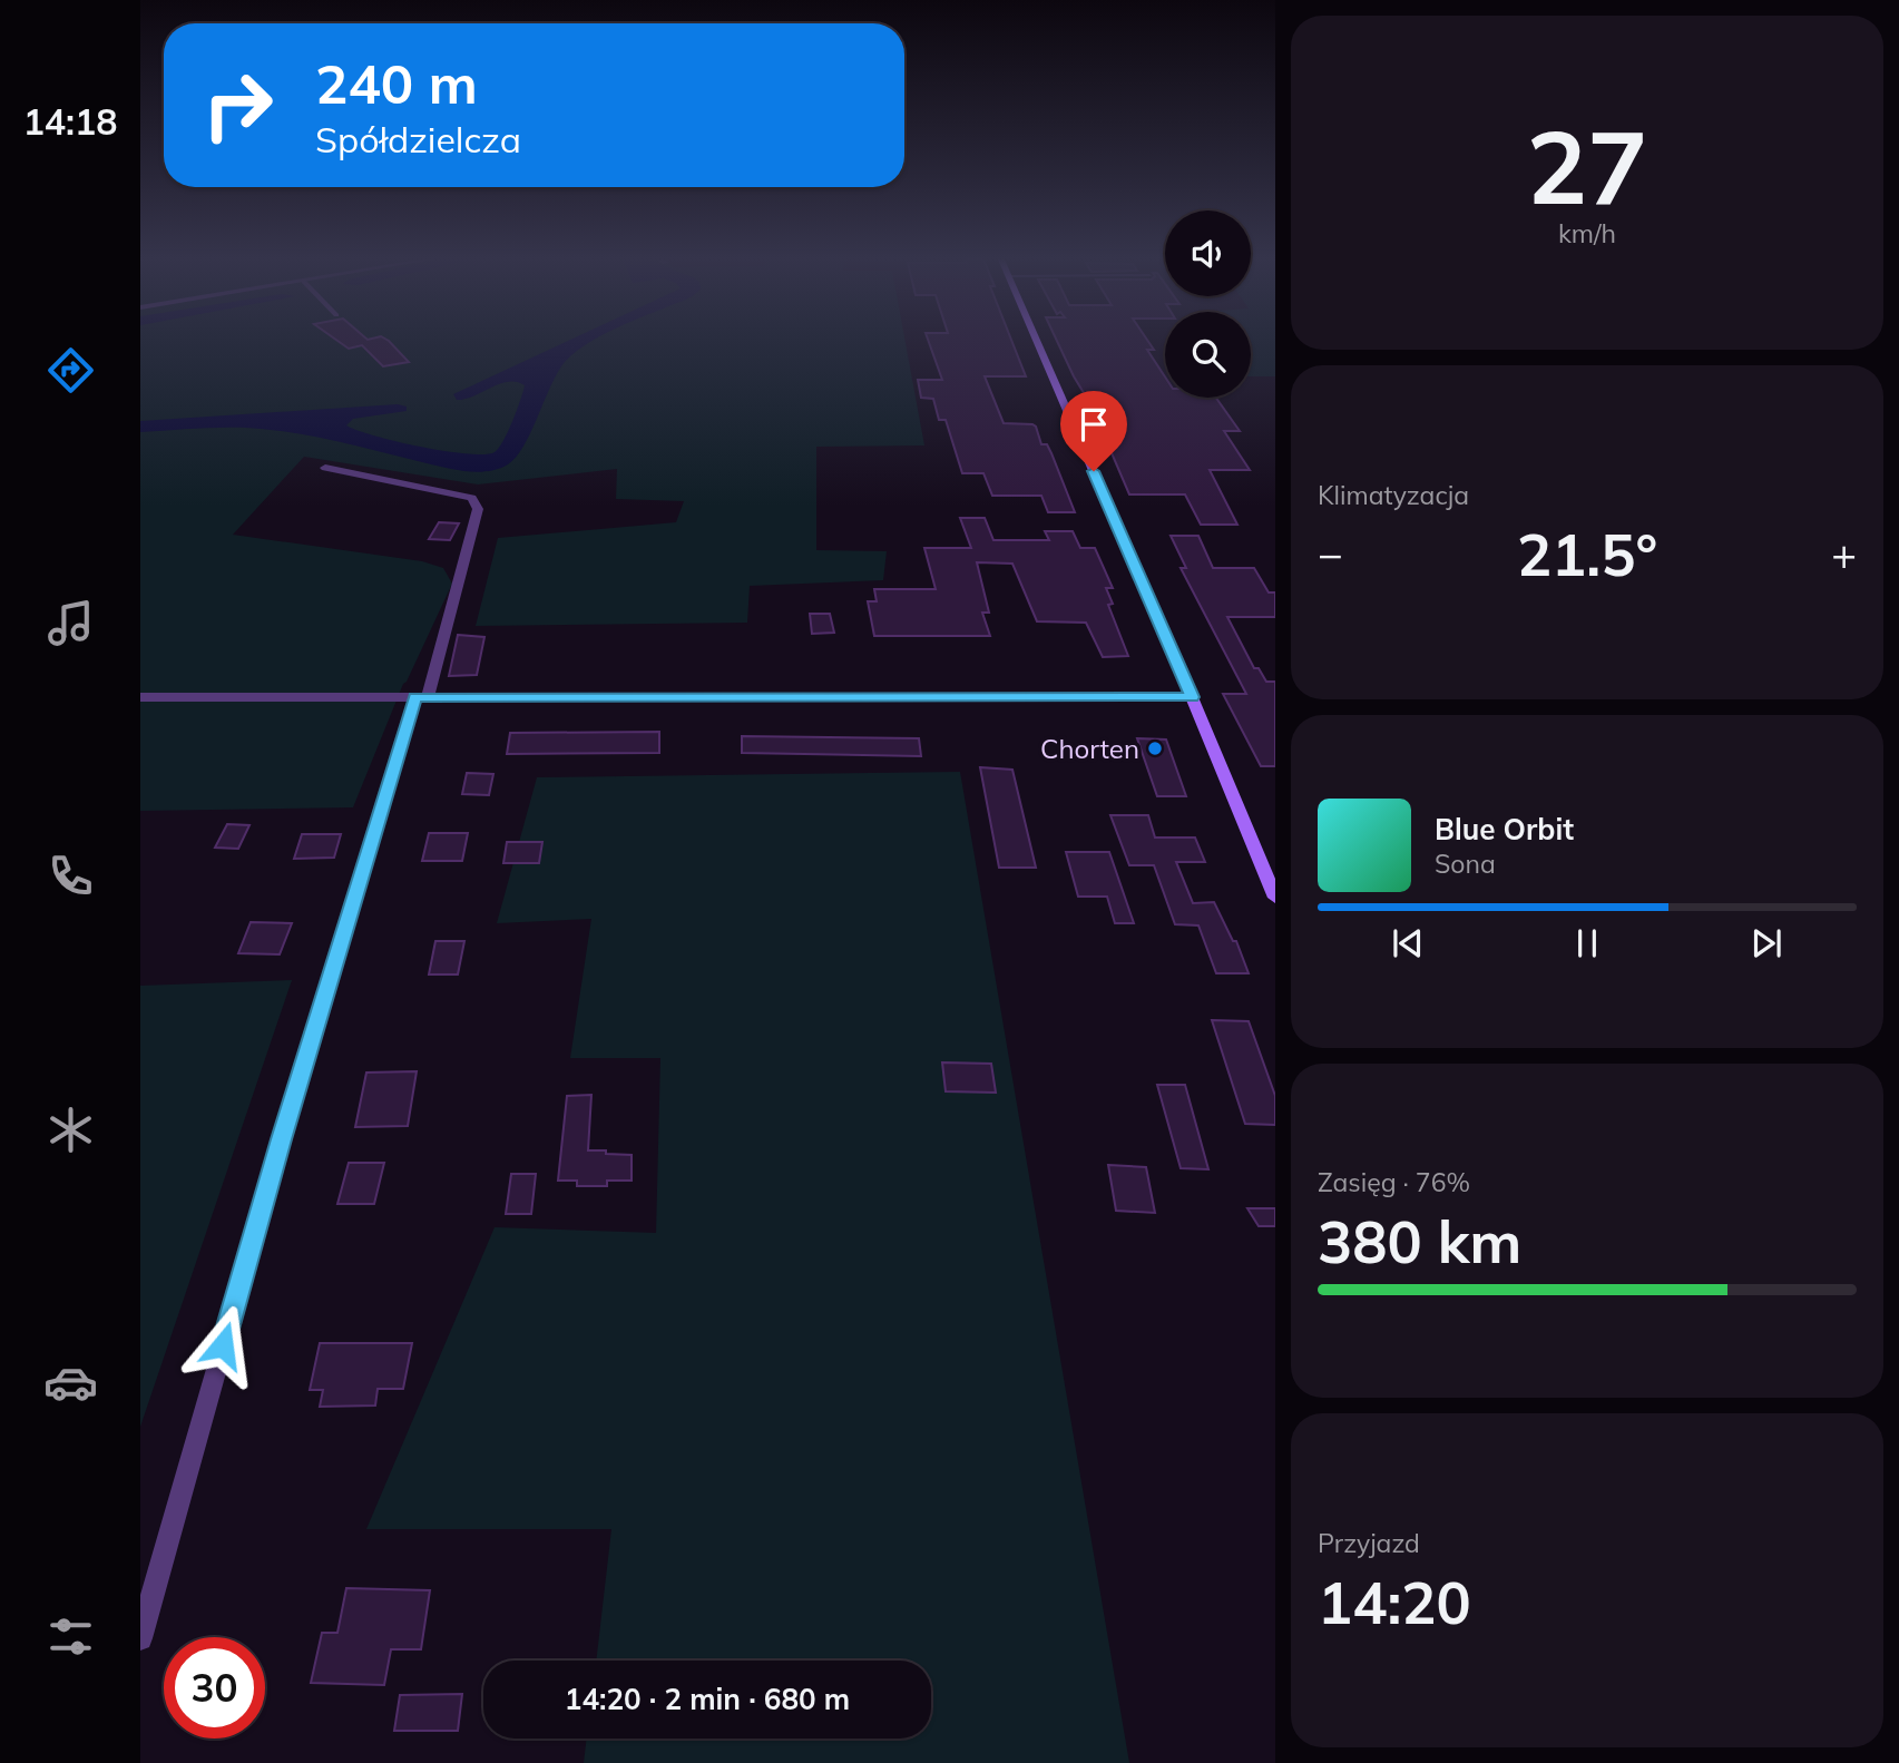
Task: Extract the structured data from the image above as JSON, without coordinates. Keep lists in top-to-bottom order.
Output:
{
  "places": ["Chorten"],
  "page": {
    "tabs": "14:18",
    "tile": [
      ["27", "km/h"],
      "Klimatyzacja",
      ["Zasięg · 76%", "380 km"],
      ["Przyjazd", "14:20"]
    ],
    "turn": ["240 m", "Spółdzielcza"],
    "heat": ["−", "21.5°", "+"],
    "song": ["Blue Orbit", "Sona"],
    "limit": "30",
    "trip": "14:20 · 2 min · 680 m"
  }
}
